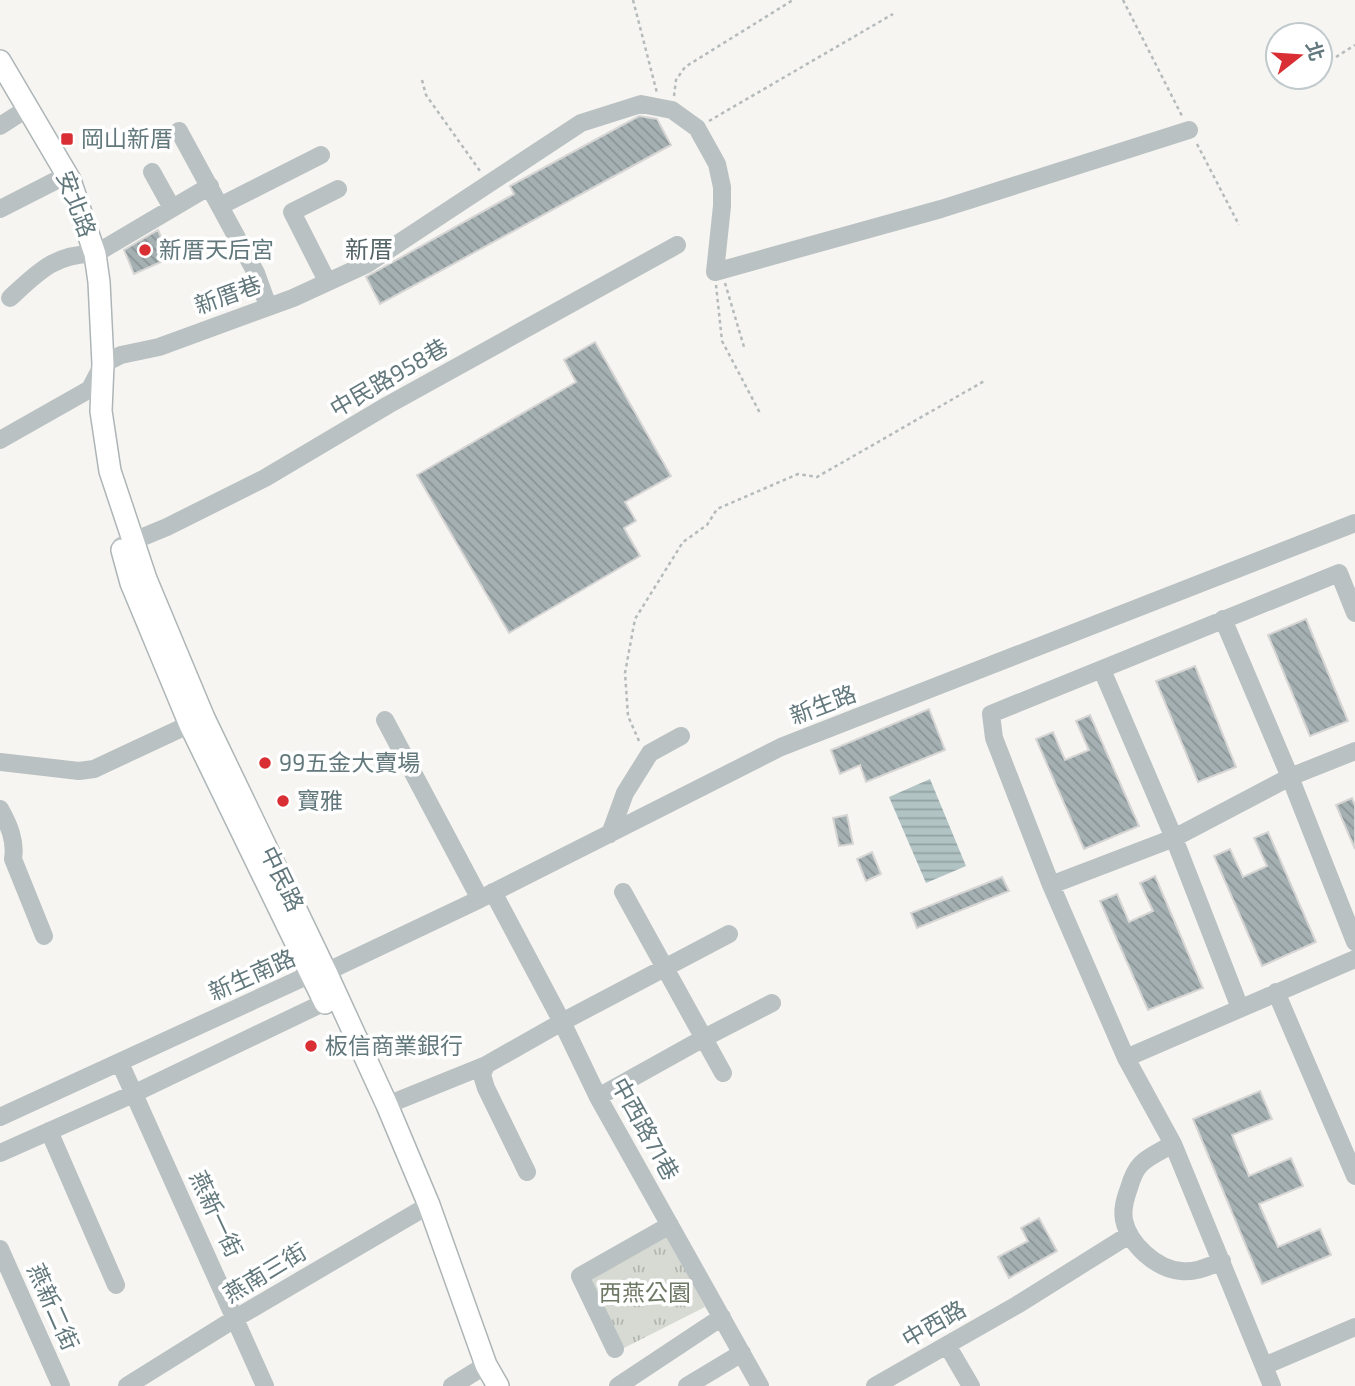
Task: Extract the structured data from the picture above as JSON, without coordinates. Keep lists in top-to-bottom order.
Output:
{
  "streets": {
    "main road": ["安北路", "中民路"],
    "street": [
      "新厝巷",
      "中民路958巷",
      "新生路",
      "新生南路",
      "中西路71巷",
      "燕新一街",
      "燕南三街",
      "燕新二街",
      "中西路"
    ]
  },
  "crossings": [
    ["安北路", "新厝巷"],
    ["安北路", "中民路"],
    ["新厝巷", "中民路"],
    ["中民路958巷", "中民路"],
    ["新生路", "中民路"],
    ["新生路", "新生南路"],
    ["新生路", "中西路71巷"],
    ["中民路", "新生南路"],
    ["中民路", "燕南三街"],
    ["新生南路", "燕新一街"],
    ["燕新一街", "燕南三街"]
  ],
  "districts": ["新厝"],
  "parks": ["西燕公園"],
  "places": {
    "transit": ["岡山新厝"],
    "other": [
      "新厝天后宮",
      "99五金大賣場",
      "寶雅",
      "板信商業銀行"
    ]
  },
  "north": "right"
}
